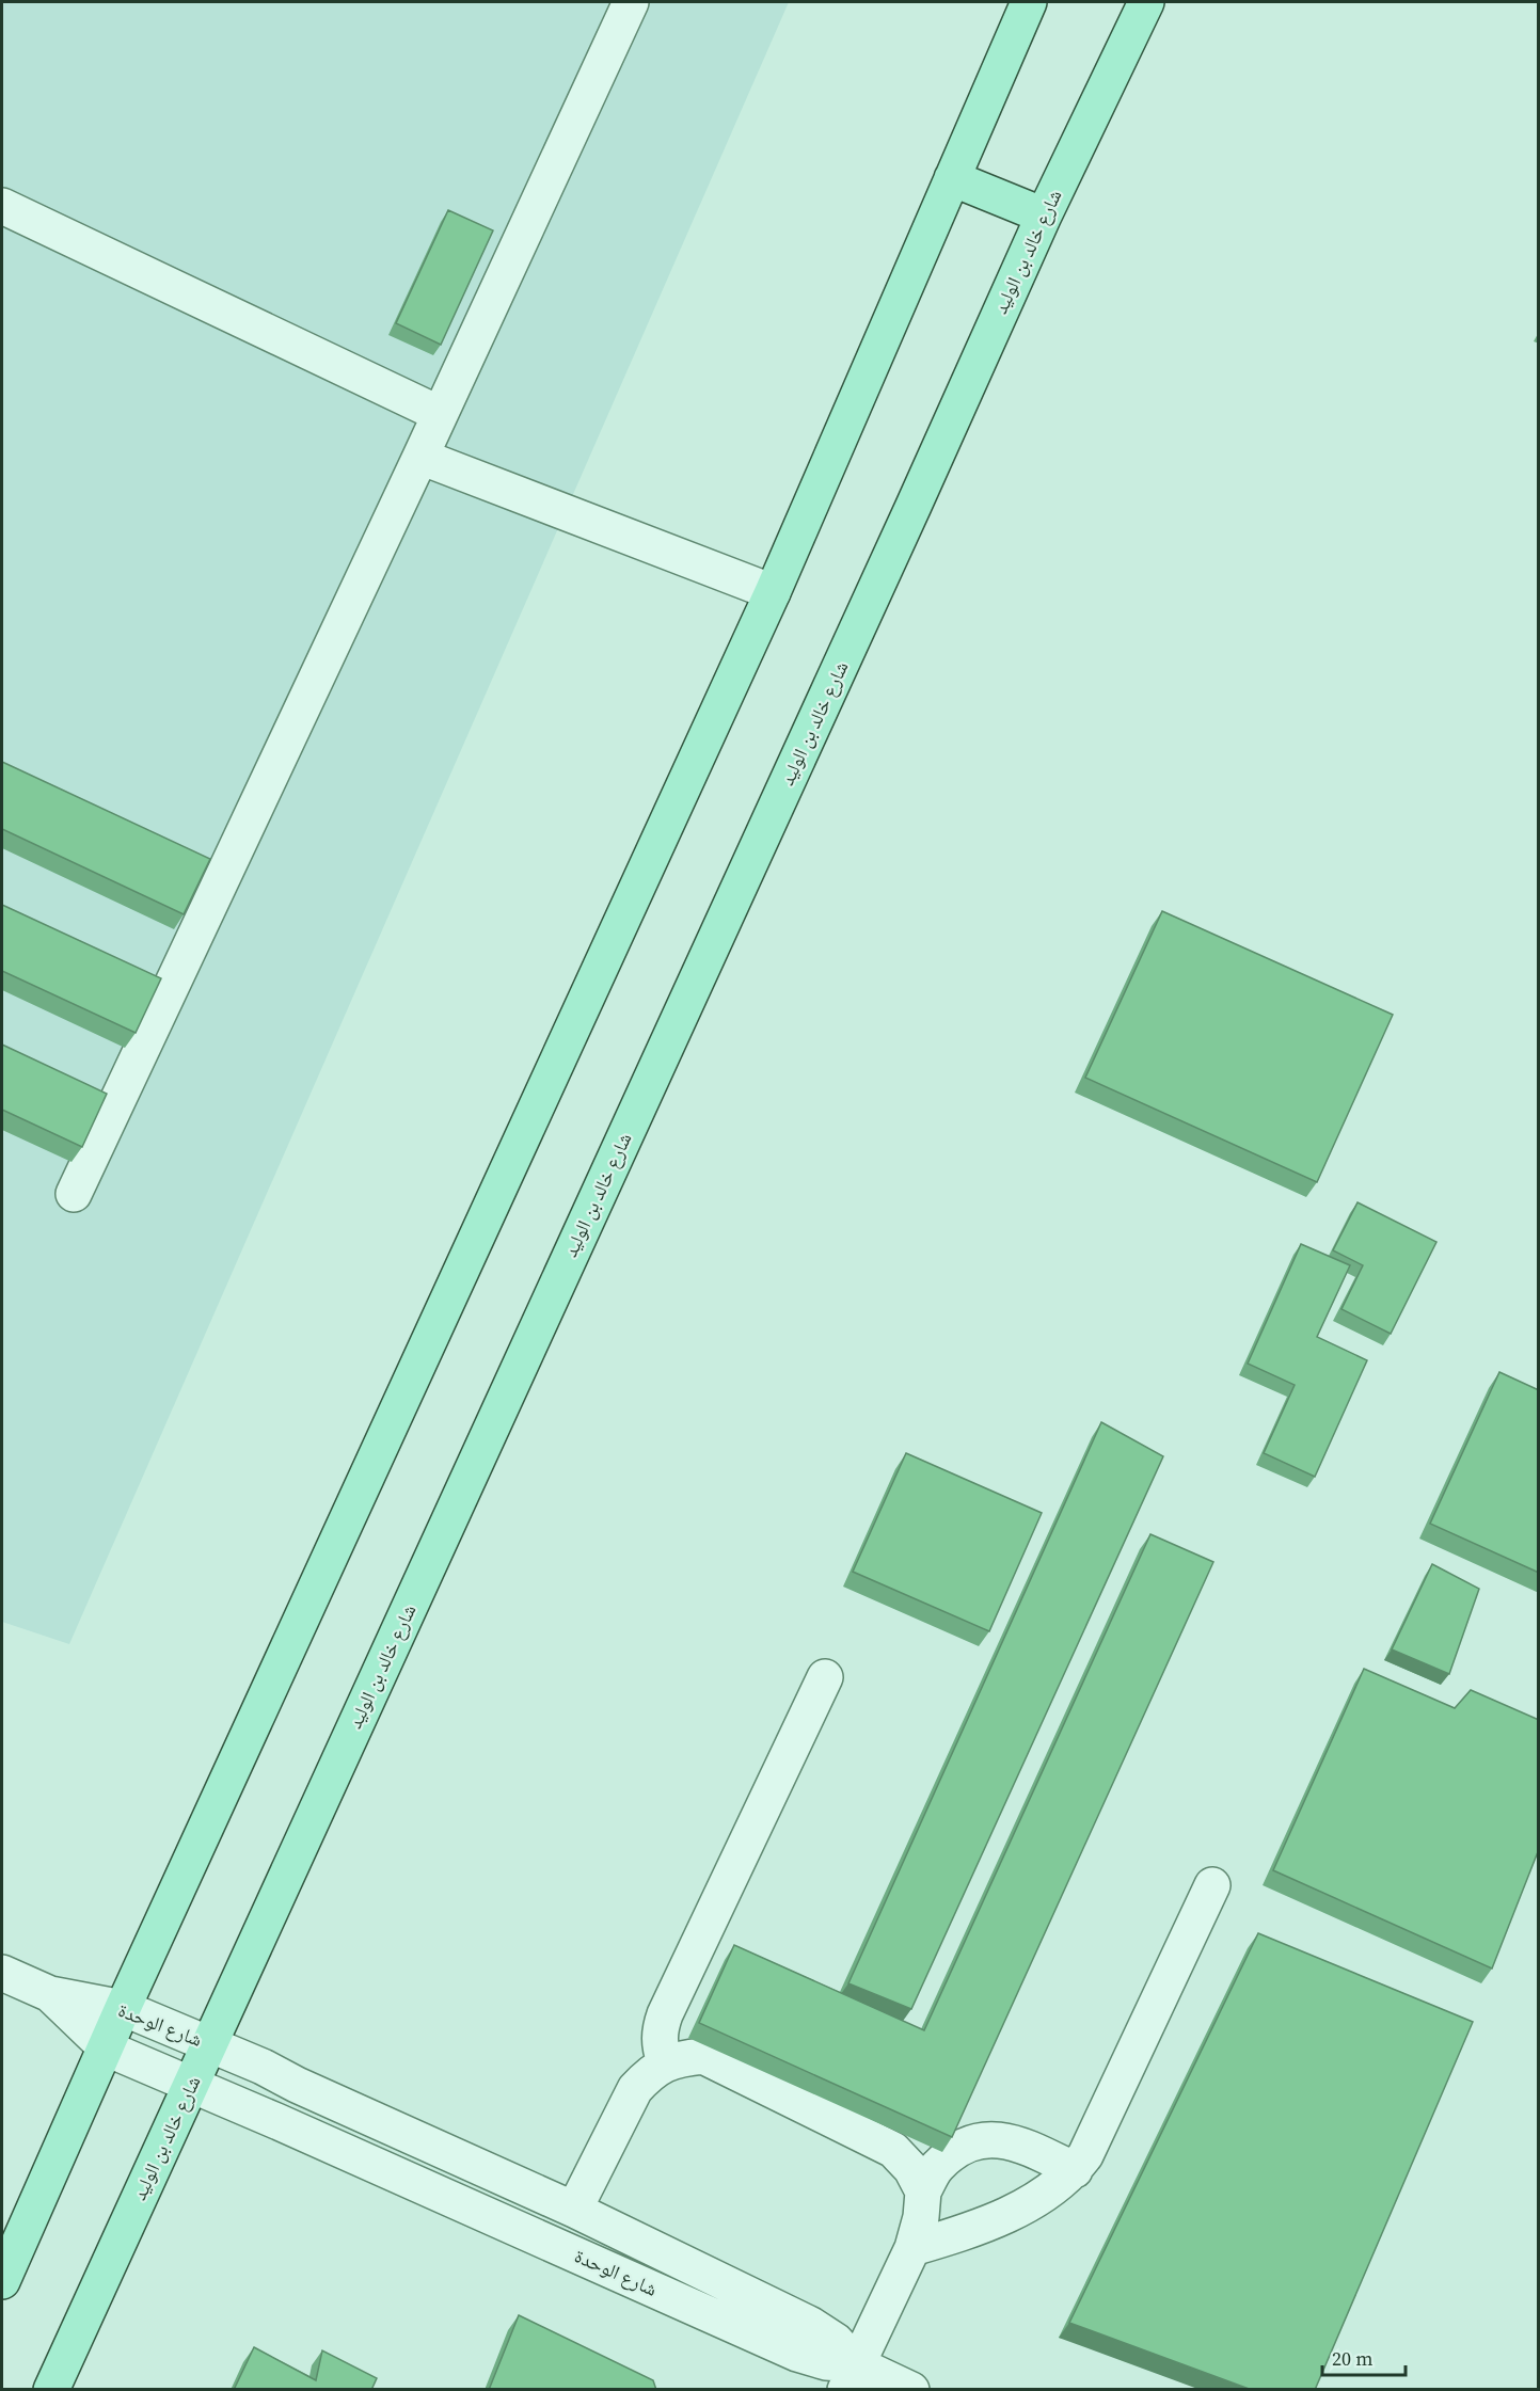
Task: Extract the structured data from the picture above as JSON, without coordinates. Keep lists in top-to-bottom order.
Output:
{
  "streets": {
    "main road": ["شارع خالد بن الوليد"],
    "lane": ["شارع الوحدة"]
  },
  "crossings": [
    ["شارع خالد بن الوليد", "شارع الوحدة"]
  ],
  "scale_bar": "20 m"
}
